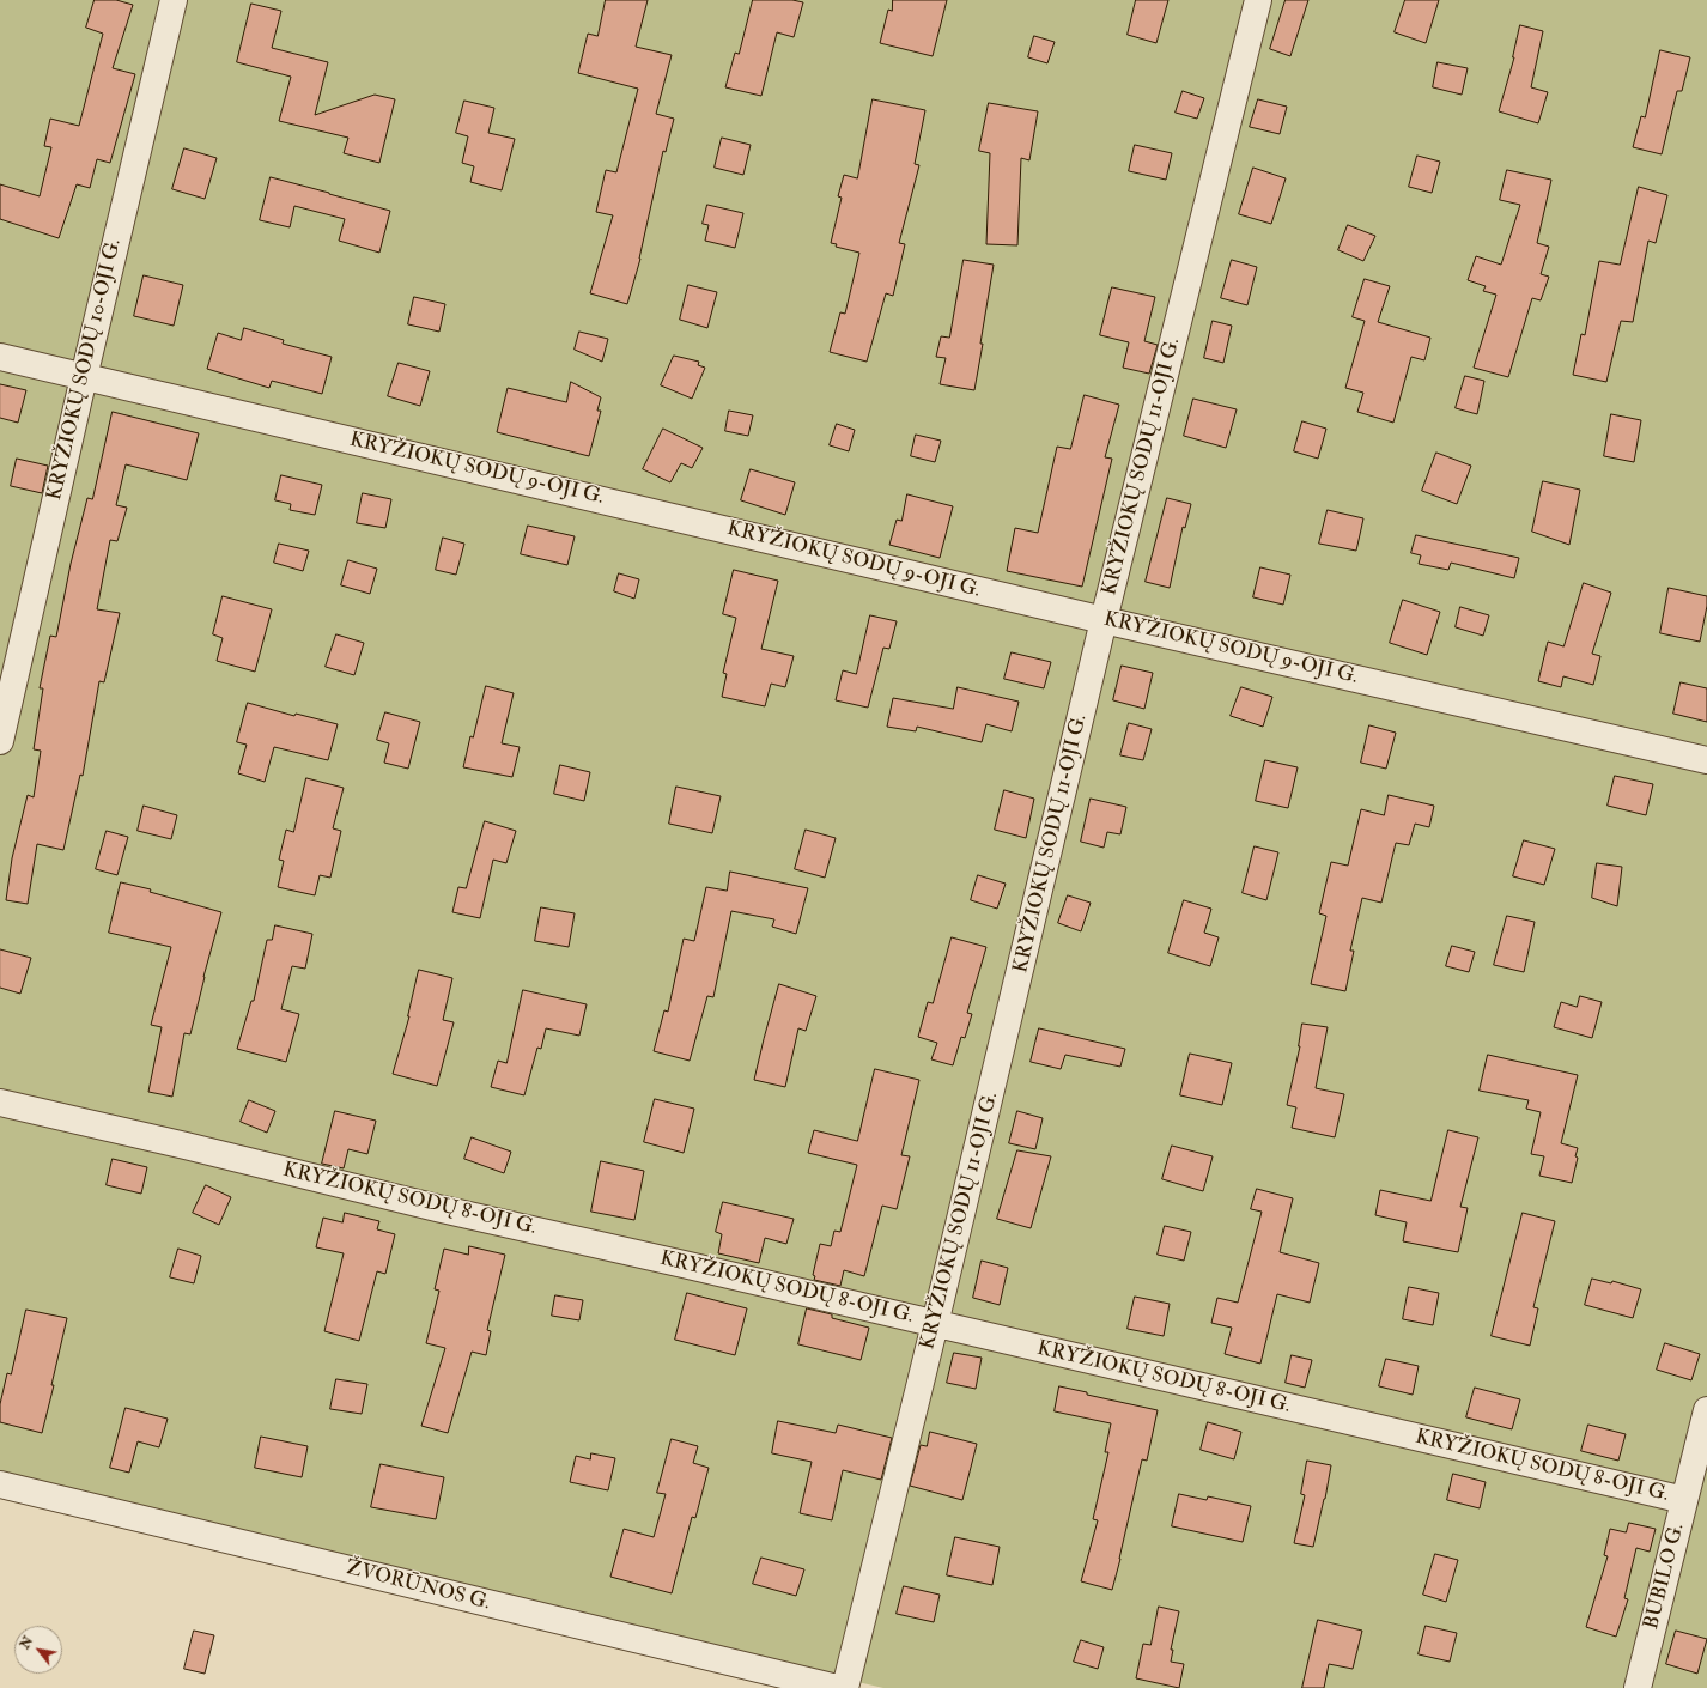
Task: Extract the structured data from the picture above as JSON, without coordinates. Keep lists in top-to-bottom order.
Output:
{
  "streets": {
    "street": [
      "KRYŽIOKŲ SODŲ 10-OJI G.",
      "KRYŽIOKŲ SODŲ 11-OJI G.",
      "KRYŽIOKŲ SODŲ 9-OJI G.",
      "KRYŽIOKŲ SODŲ 8-OJI G.",
      "BUBILO G.",
      "ŽVORŪNOS G."
    ]
  },
  "crossings": [
    ["KRYŽIOKŲ SODŲ 10-OJI G.", "KRYŽIOKŲ SODŲ 9-OJI G."],
    ["KRYŽIOKŲ SODŲ 11-OJI G.", "KRYŽIOKŲ SODŲ 9-OJI G."],
    ["KRYŽIOKŲ SODŲ 11-OJI G.", "KRYŽIOKŲ SODŲ 8-OJI G."],
    ["KRYŽIOKŲ SODŲ 8-OJI G.", "BUBILO G."]
  ],
  "north": "top left"
}
